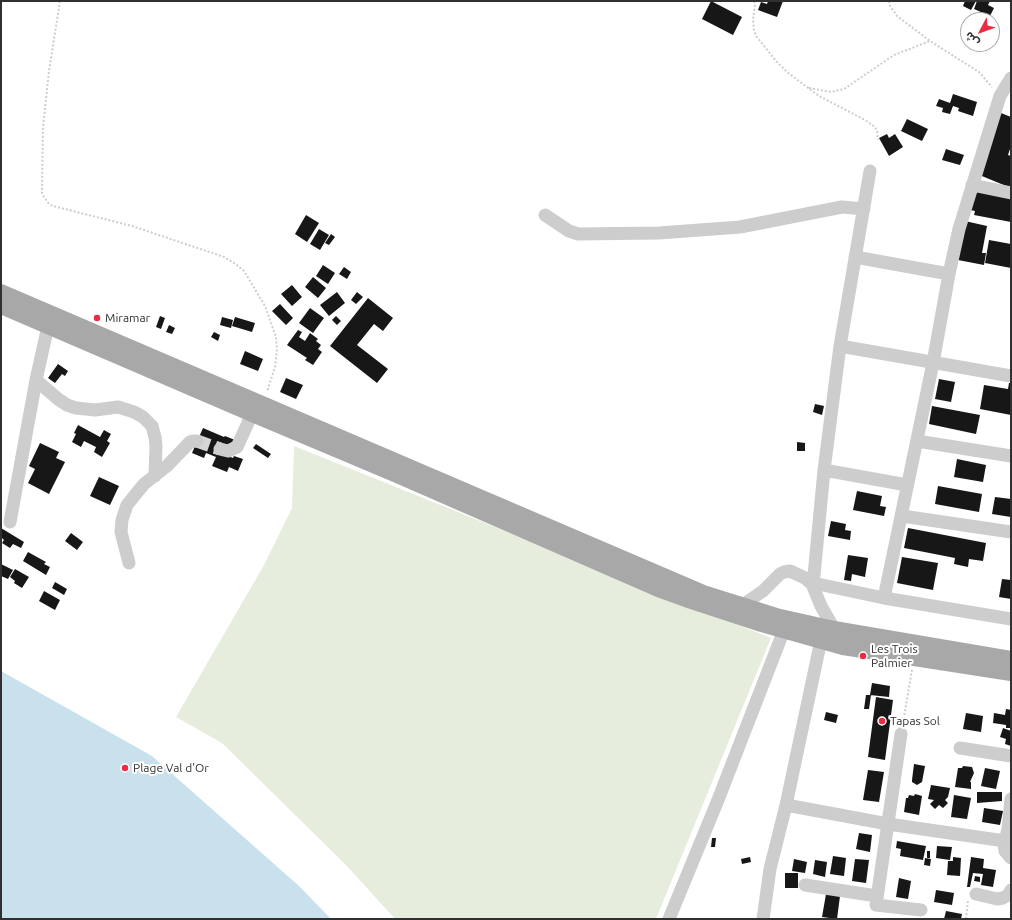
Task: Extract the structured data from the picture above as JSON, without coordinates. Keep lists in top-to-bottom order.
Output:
{
  "places": [
    "Miramar",
    "Les Trois Palmier",
    "Tapas Sol",
    "Plage Val d'Or"
  ],
  "north": "bottom left"
}
